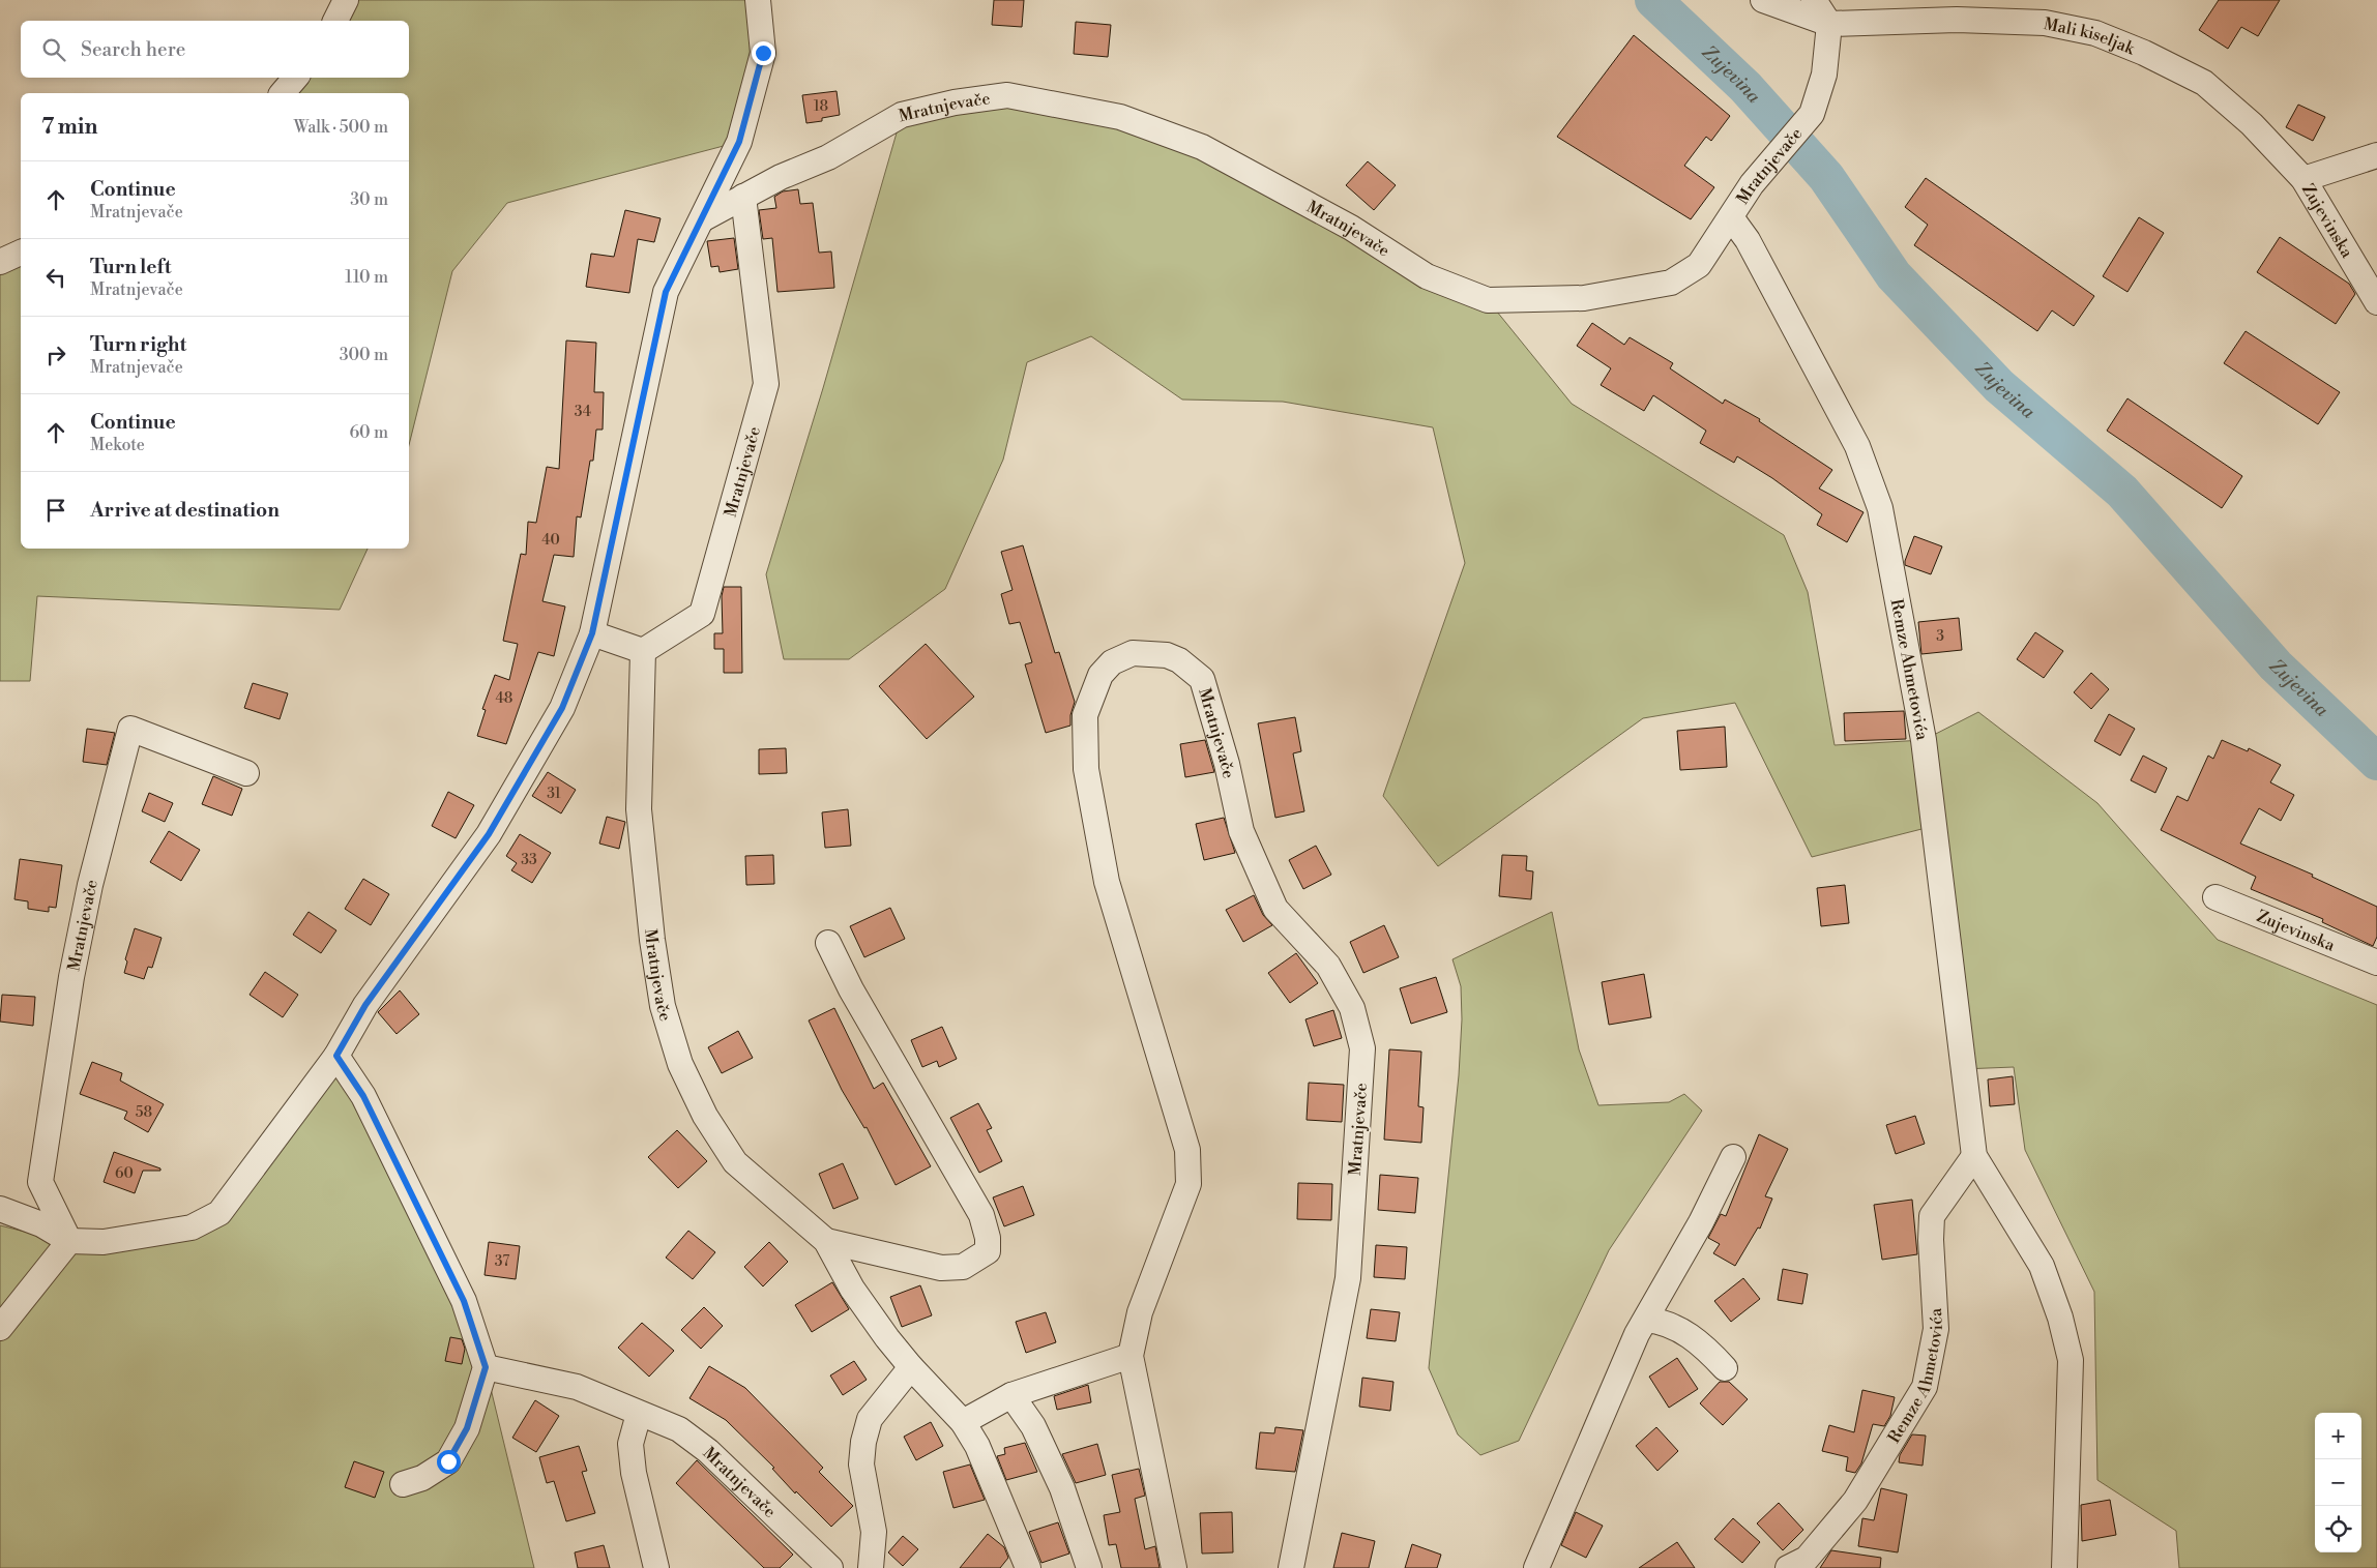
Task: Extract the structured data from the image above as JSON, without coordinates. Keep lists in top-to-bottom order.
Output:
{
  "streets": {
    "street": [
      "Mali kiseljak",
      "Mratnjevače",
      "Zujevinska",
      "Remze Ahmetovića"
    ]
  },
  "crossings": [
    ["Mali kiseljak", "Mratnjevače"],
    ["Mali kiseljak", "Zujevinska"],
    ["Mratnjevače", "Remze Ahmetovića"]
  ],
  "water": ["Zujevina"],
  "house_numbers": [
    "18",
    "34",
    "40",
    "3",
    "48",
    "31",
    "33",
    "58",
    "60",
    "37"
  ],
  "page": {
    "search": "Search here",
    "heading": ["7 min", "Walk · 500 m"],
    "list": [
      ["Continue", "Mratnjevače", "30 m"],
      ["Turn left", "Mratnjevače", "110 m"],
      ["Turn right", "Mratnjevače", "300 m"],
      ["Continue", "Mekote", "60 m"],
      "Arrive at destination"
    ],
    "map_buttons": ["+", "−"]
  }
}
